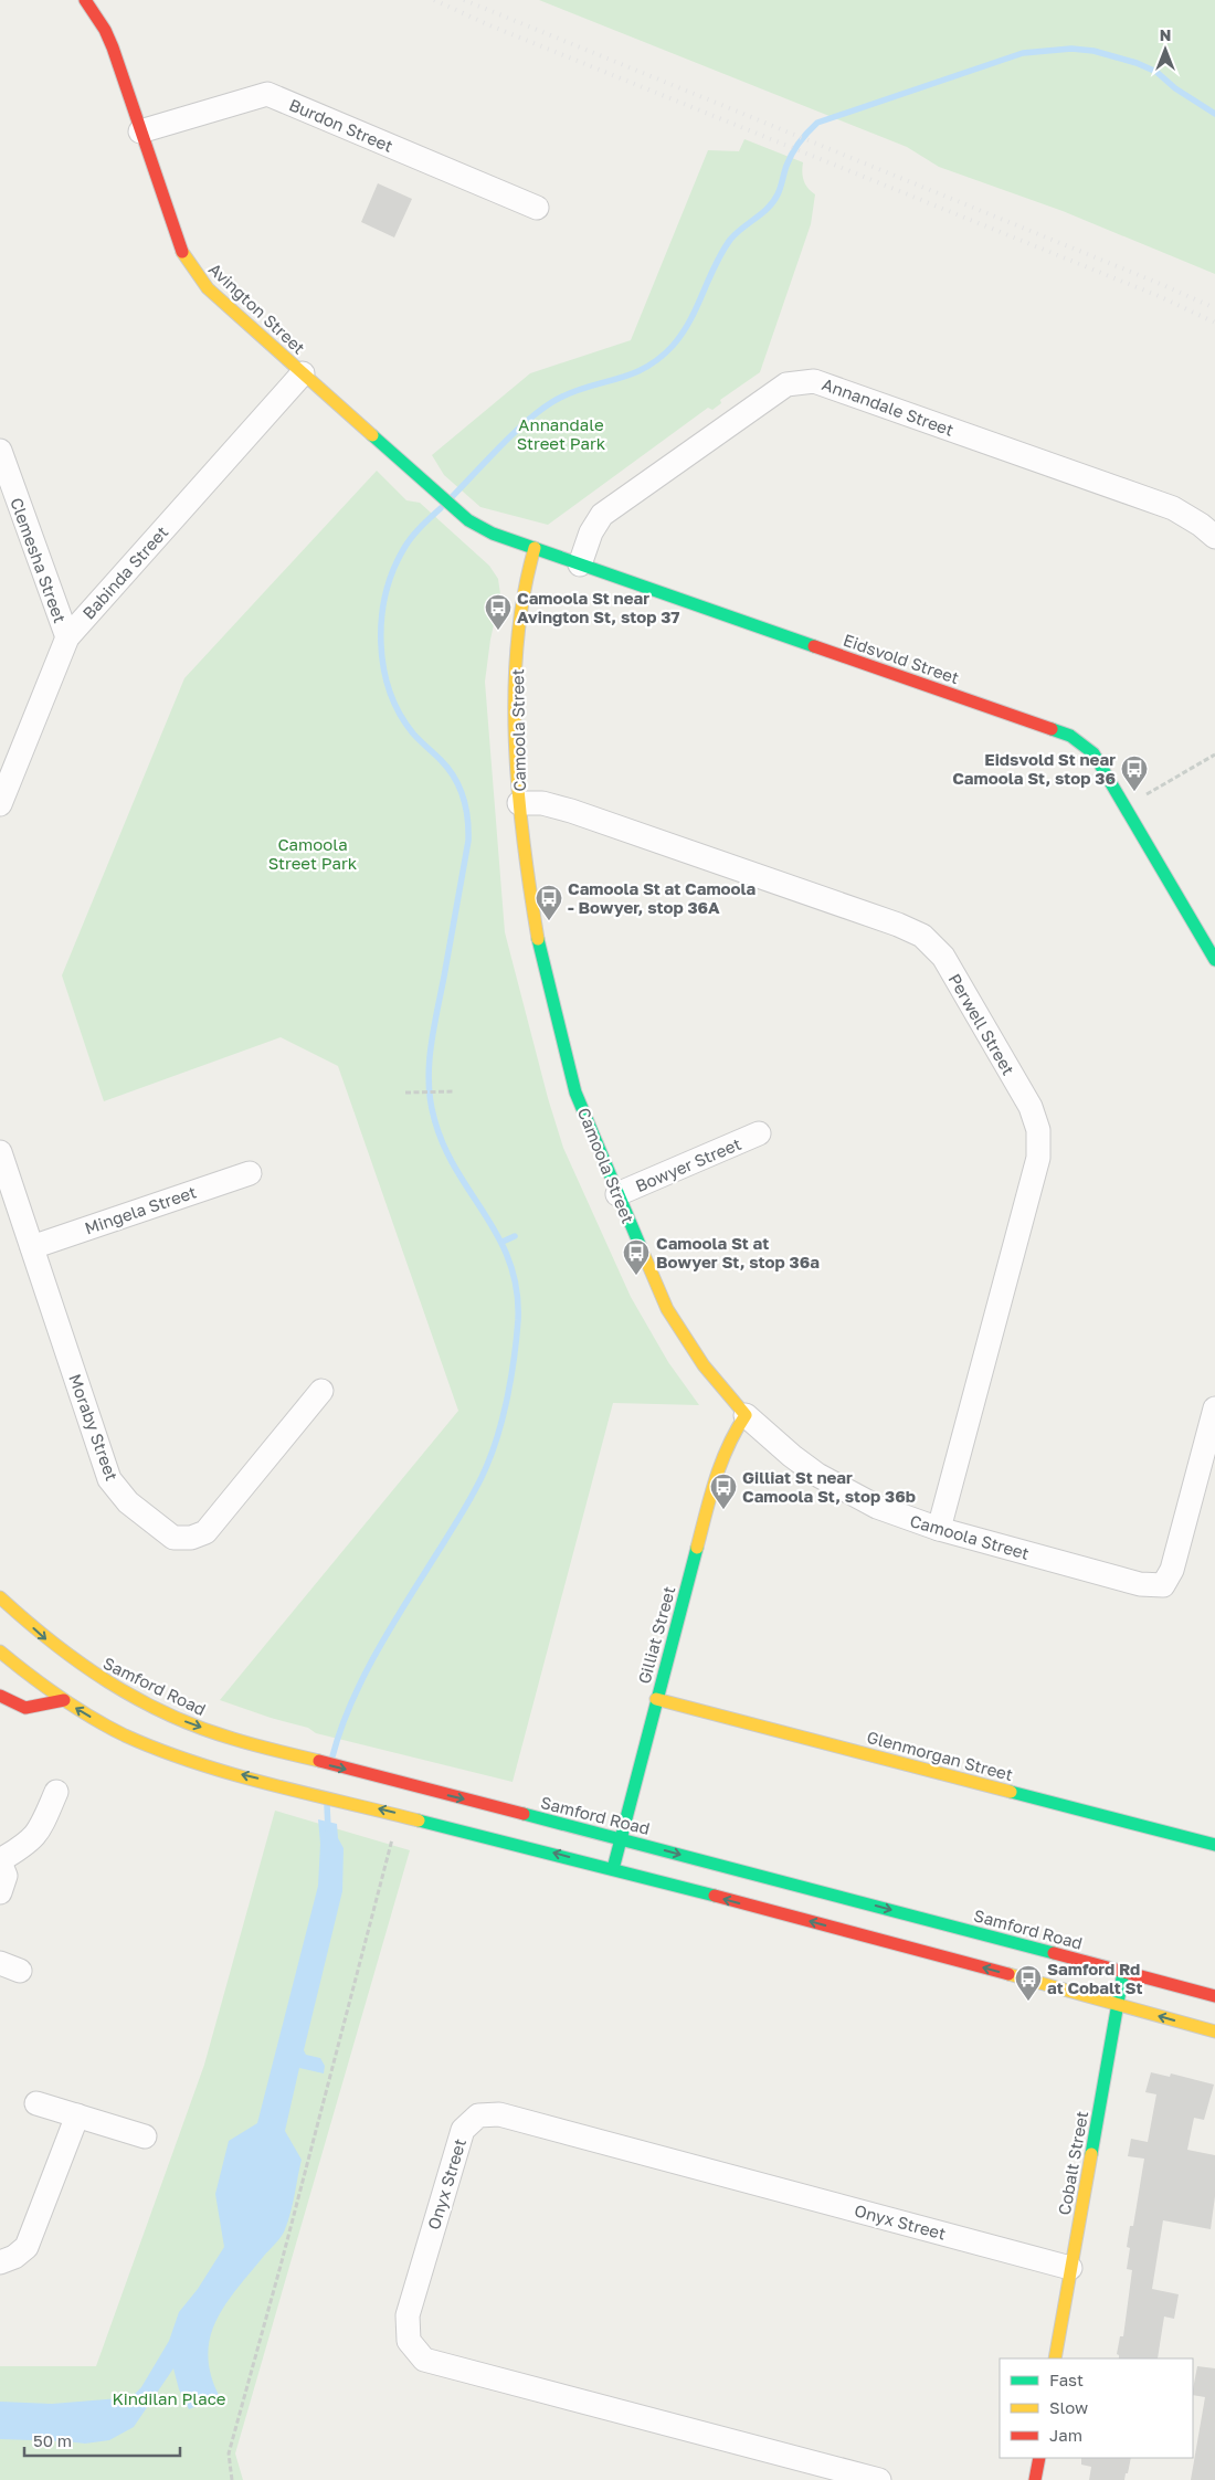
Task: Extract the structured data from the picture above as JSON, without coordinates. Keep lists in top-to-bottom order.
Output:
{
  "streets": {
    "street": [
      "Burdon Street",
      "Avington Street",
      "Annandale Street",
      "Clemesha Street",
      "Babinda Street",
      "Eidsvold Street",
      "Camoola Street",
      "Perwell Street",
      "Bowyer Street",
      "Mingela Street",
      "Moraby Street",
      "Gilliat Street",
      "Samford Road",
      "Glenmorgan Street",
      "Cobalt Street",
      "Onyx Street"
    ]
  },
  "crossings": [
    ["Burdon Street", "Avington Street"],
    ["Avington Street", "Babinda Street"],
    ["Avington Street", "Eidsvold Street"],
    ["Annandale Street", "Eidsvold Street"],
    ["Clemesha Street", "Babinda Street"],
    ["Eidsvold Street", "Camoola Street"],
    ["Camoola Street", "Perwell Street"],
    ["Camoola Street", "Bowyer Street"],
    ["Camoola Street", "Gilliat Street"],
    ["Mingela Street", "Moraby Street"],
    ["Gilliat Street", "Samford Road"],
    ["Gilliat Street", "Glenmorgan Street"],
    ["Samford Road", "Cobalt Street"],
    ["Cobalt Street", "Onyx Street"]
  ],
  "parks": ["Annandale Street Park", "Camoola Street Park", "Kindilan Place"],
  "places": {
    "bus stop": [
      "Camoola St near Avington St, stop 37",
      "Eidsvold St near Camoola St, stop 36",
      "Camoola St at Camoola - Bowyer, stop 36A",
      "Camoola St at Bowyer St, stop 36a",
      "Gilliat St near Camoola St, stop 36b",
      "Samford Rd at Cobalt St"
    ]
  },
  "legend": ["Fast", "Slow", "Jam"],
  "scale_bar": "50 m",
  "north": "top"
}
